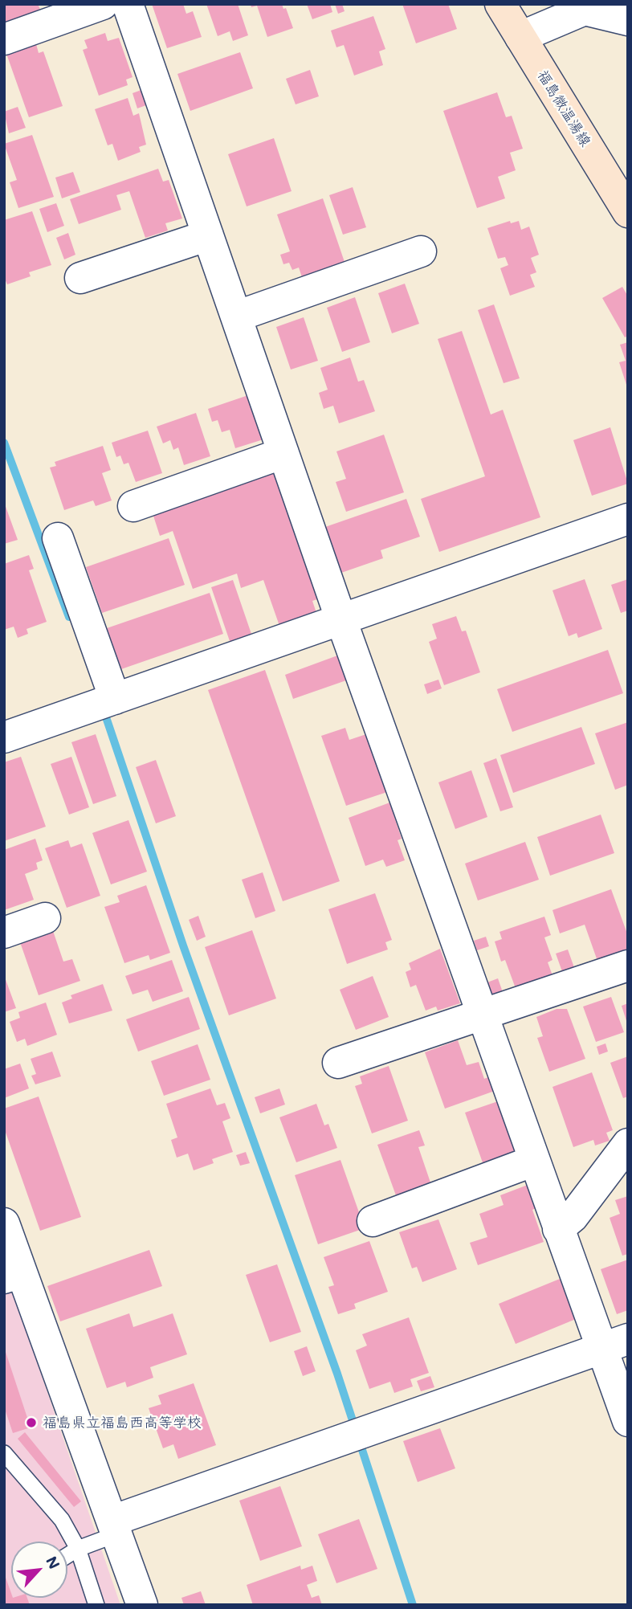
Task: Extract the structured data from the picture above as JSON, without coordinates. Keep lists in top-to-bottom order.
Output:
{
  "streets": {
    "main road": ["福島微温湯線"]
  },
  "places": ["福島県立福島西高等学校"],
  "north": "top right"
}
